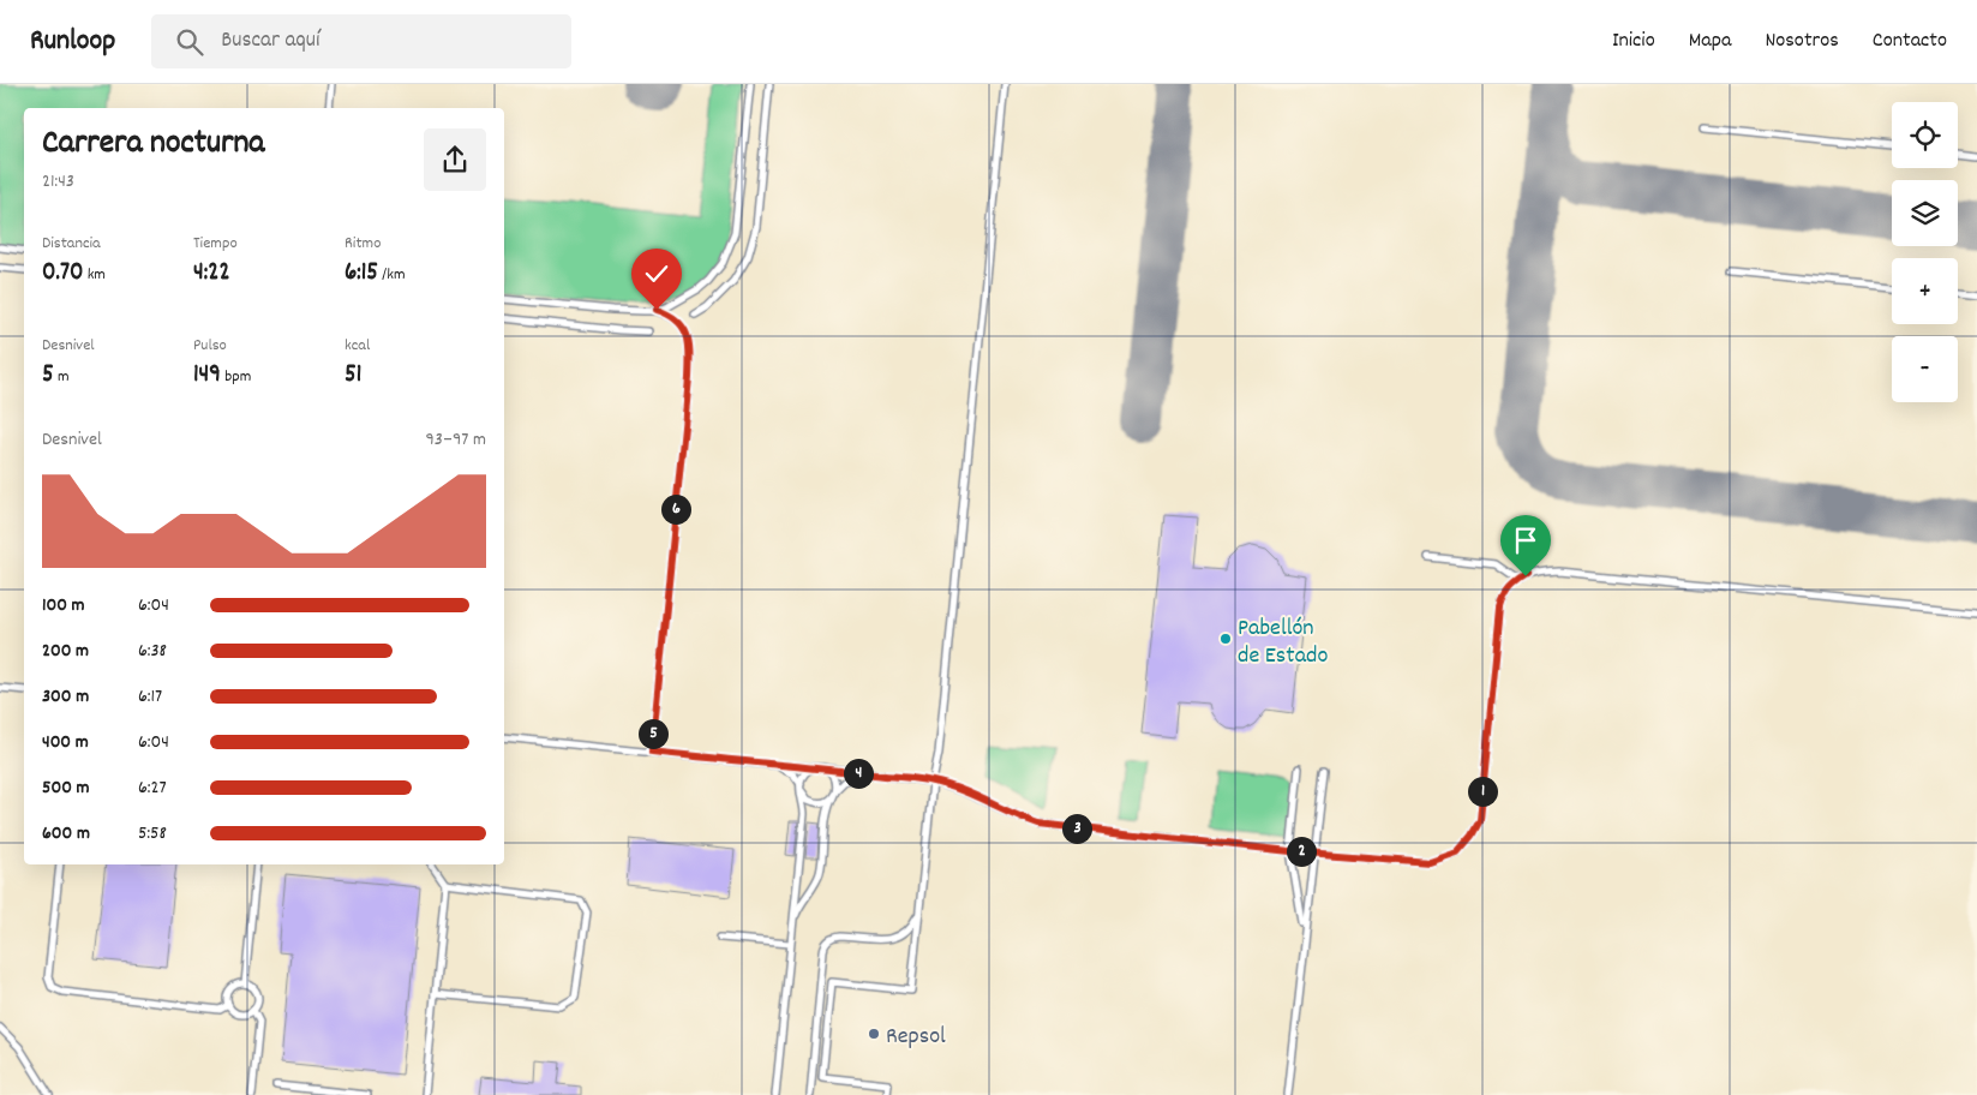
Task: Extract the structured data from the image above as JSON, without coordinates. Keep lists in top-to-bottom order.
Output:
{
  "places": ["Pabellón de Estado", "Repsol"],
  "page": {
    "header": "Runloop",
    "search": "Buscar aquí",
    "nav": [
      "Inicio",
      "Mapa",
      "Nosotros",
      "Contacto"
    ],
    "map_buttons": ["+", "−"],
    "heading": ["Carrera nocturna", "21:43"],
    "stats": [
      ["Distancia", "0.70 km"],
      ["Tiempo", "4:22"],
      ["Ritmo", "6:15 /km"],
      ["Desnivel", "5 m"],
      ["Pulso", "149 bpm"],
      ["kcal", "51"]
    ],
    "chart": ["Desnivel", "93–97 m"],
    "pins": [
      "6",
      "5",
      "4",
      "1",
      "3",
      "2"
    ],
    "list": [
      {
        "name": "100 m",
        "note": "6:04"
      },
      {
        "name": "200 m",
        "note": "6:38"
      },
      {
        "name": "300 m",
        "note": "6:17"
      },
      {
        "name": "400 m",
        "note": "6:04"
      },
      {
        "name": "500 m",
        "note": "6:27"
      },
      {
        "name": "600 m",
        "note": "5:58"
      }
    ]
  }
}
